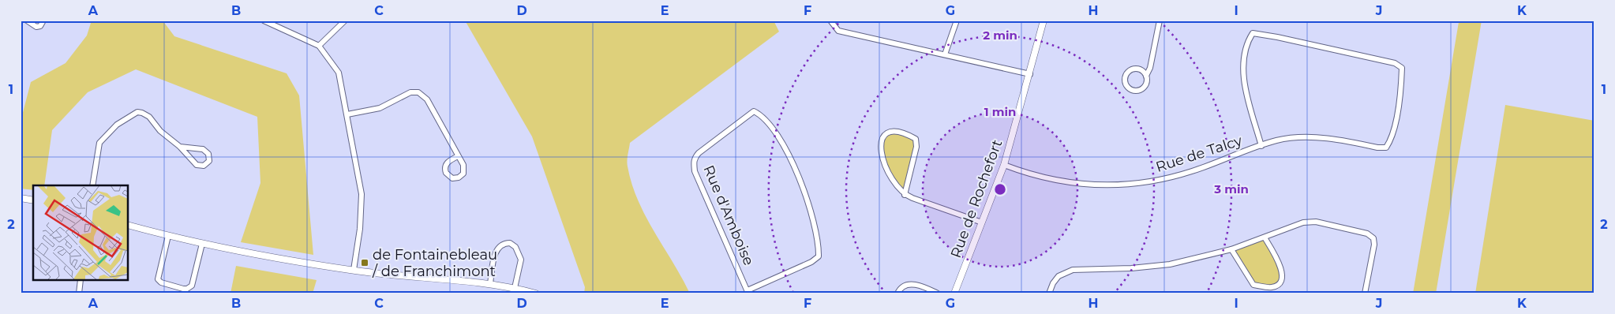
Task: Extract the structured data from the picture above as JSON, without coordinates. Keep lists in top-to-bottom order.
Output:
{
  "streets": {
    "street": ["Rue de Talcy", "Rue de Rochefort", "Rue d'Amboise"]
  },
  "crossings": [
    ["Rue de Talcy", "Rue de Rochefort"]
  ],
  "places": {
    "transit": ["de Fontainebleau / de Franchimont"]
  },
  "grid": {
    "columns": [
      "A",
      "B",
      "C",
      "D",
      "E",
      "F",
      "G",
      "H",
      "I",
      "J",
      "K"
    ],
    "rows": ["1", "2"]
  },
  "rings": ["2 min", "1 min", "3 min"]
}
